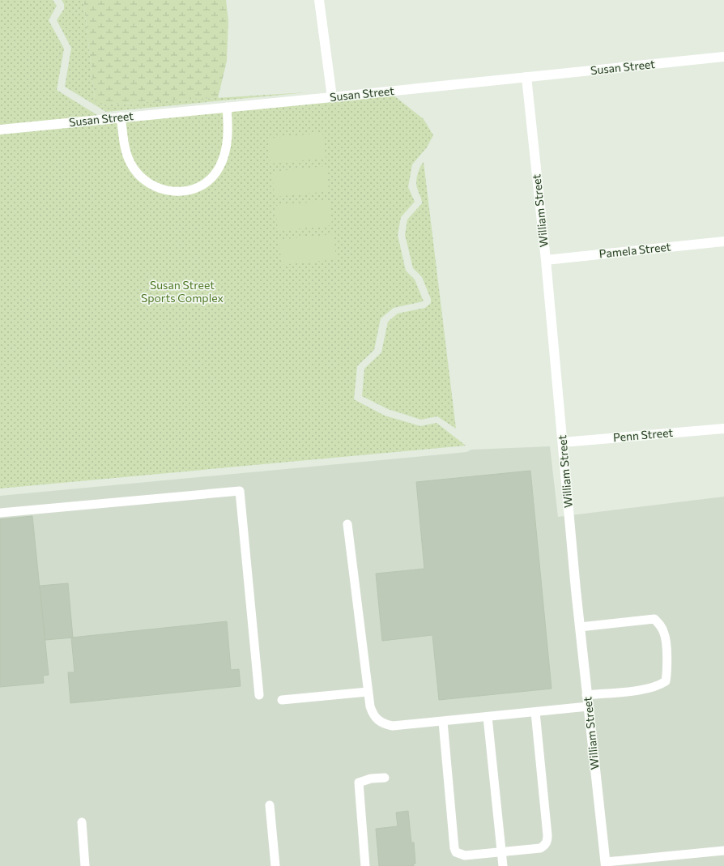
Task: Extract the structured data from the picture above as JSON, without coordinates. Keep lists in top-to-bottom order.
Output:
{
  "streets": {
    "street": [
      "Susan Street",
      "William Street",
      "Pamela Street",
      "Penn Street"
    ]
  },
  "crossings": [
    ["Susan Street", "William Street"],
    ["William Street", "Pamela Street"],
    ["William Street", "Penn Street"]
  ],
  "parks": ["Susan Street Sports Complex"]
}
